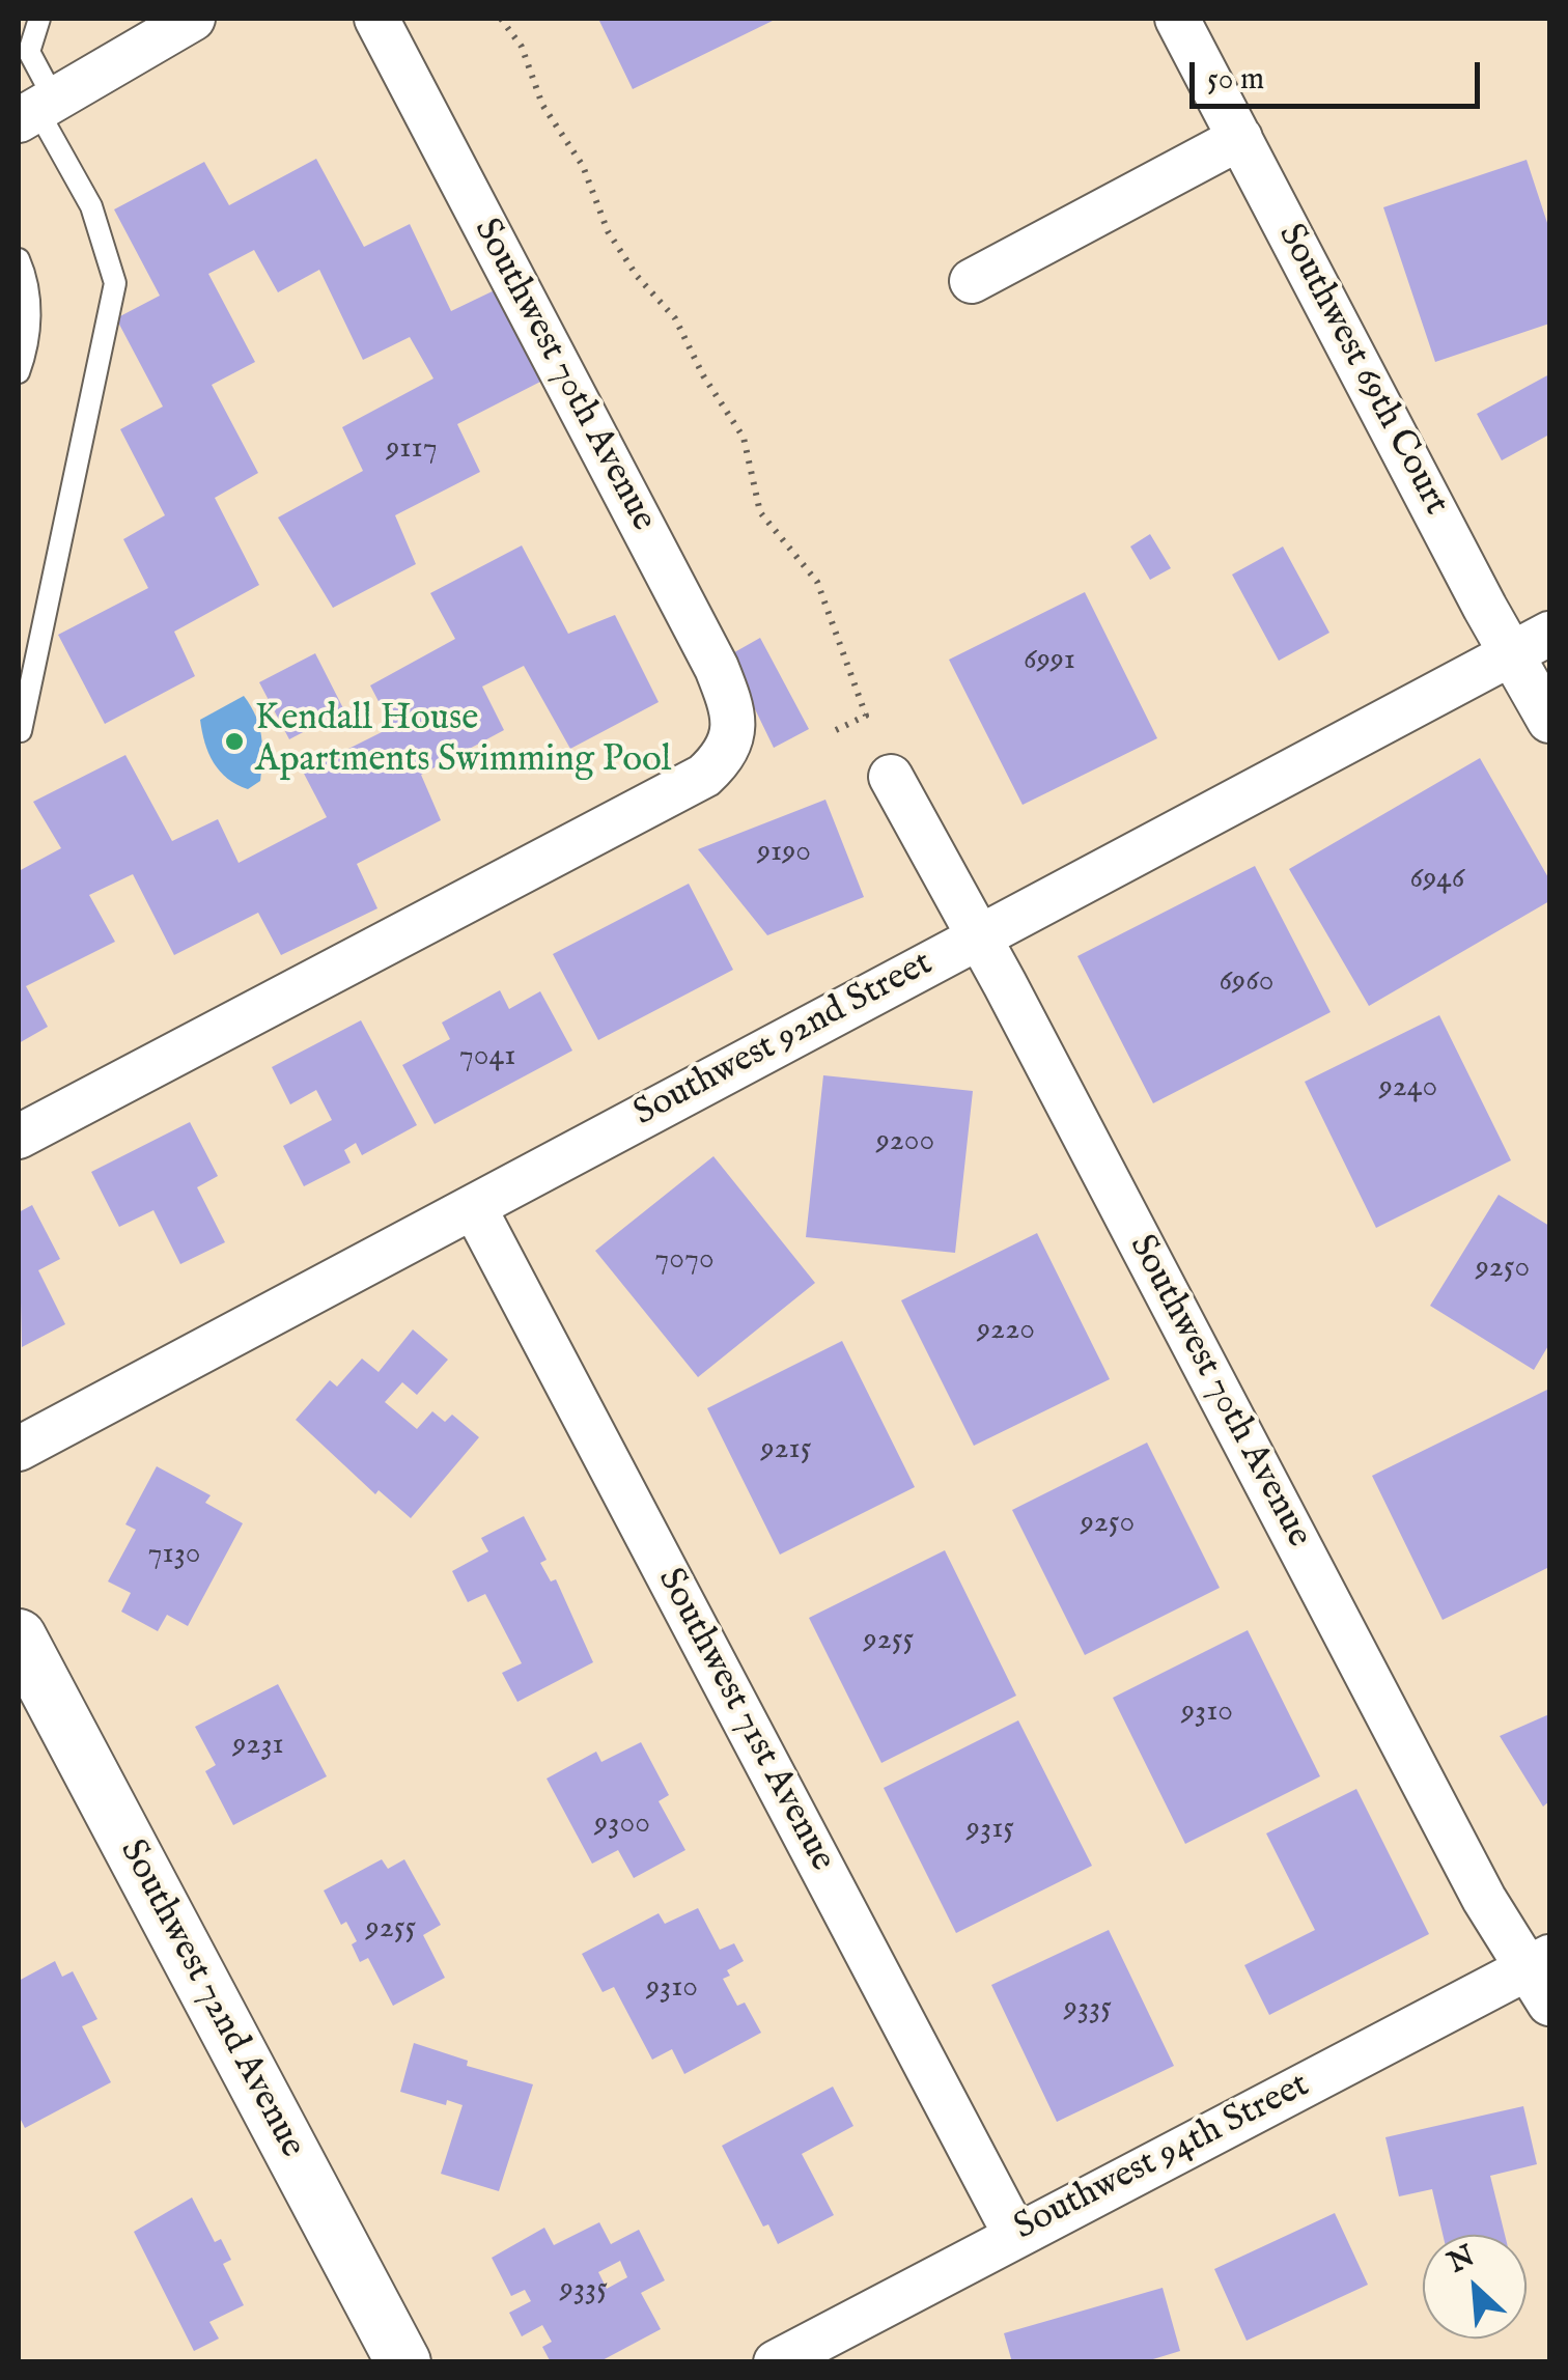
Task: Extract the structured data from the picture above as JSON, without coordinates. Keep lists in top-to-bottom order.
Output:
{
  "streets": {
    "street": [
      "Southwest 69th Court",
      "Southwest 70th Avenue",
      "Southwest 92nd Street",
      "Southwest 71st Avenue",
      "Southwest 72nd Avenue",
      "Southwest 94th Street"
    ]
  },
  "crossings": [
    ["Southwest 69th Court", "Southwest 92nd Street"],
    ["Southwest 70th Avenue", "Southwest 92nd Street"],
    ["Southwest 70th Avenue", "Southwest 94th Street"],
    ["Southwest 92nd Street", "Southwest 71st Avenue"],
    ["Southwest 71st Avenue", "Southwest 94th Street"]
  ],
  "places": ["Kendall House Apartments Swimming Pool"],
  "house_numbers": [
    "9117",
    "6991",
    "9190",
    "6946",
    "6960",
    "7041",
    "9240",
    "9200",
    "7070",
    "9250",
    "9220",
    "9215",
    "9250",
    "7130",
    "9255",
    "9310",
    "9231",
    "9300",
    "9315",
    "9255",
    "9310",
    "9335",
    "9335"
  ],
  "scale_bar": "50 m",
  "north": "top left"
}
